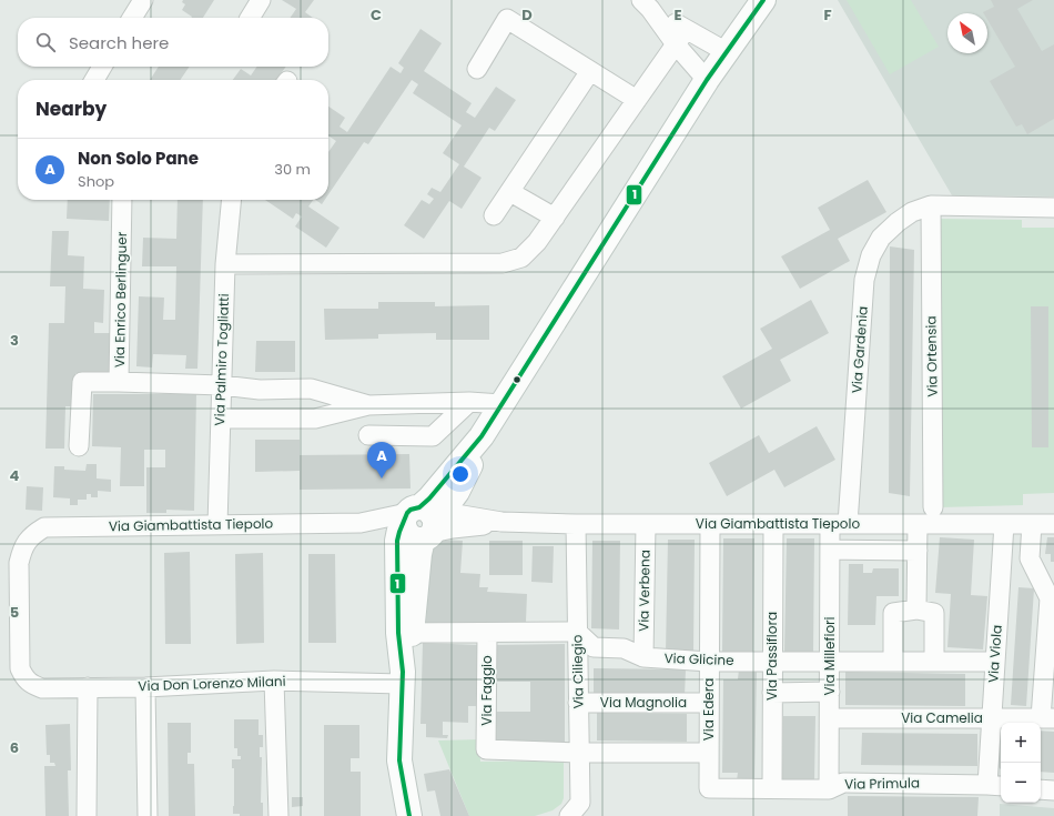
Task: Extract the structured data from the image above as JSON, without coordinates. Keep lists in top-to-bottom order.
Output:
{
  "streets": {
    "street": [
      "Via Enrico Berlinguer",
      "Via Gardenia",
      "Via Ortensia",
      "Via Palmiro Togliatti",
      "Via Giambattista Tiepolo",
      "Via Verbena",
      "Via Viola",
      "Via Passiflora",
      "Via Millefiori",
      "Via Glicine",
      "Via Ciliegio",
      "Via Don Lorenzo Milani",
      "Via Faggio",
      "Via Magnolia",
      "Via Edera",
      "Via Camelia",
      "Via Primula"
    ]
  },
  "crossings": [
    ["Via Enrico Berlinguer", "Via Palmiro Togliatti"],
    ["Via Gardenia", "Via Ortensia"],
    ["Via Gardenia", "Via Giambattista Tiepolo"],
    ["Via Gardenia", "Via Millefiori"],
    ["Via Palmiro Togliatti", "Via Giambattista Tiepolo"],
    ["Via Giambattista Tiepolo", "Via Verbena"],
    ["Via Giambattista Tiepolo", "Via Viola"],
    ["Via Giambattista Tiepolo", "Via Passiflora"],
    ["Via Giambattista Tiepolo", "Via Millefiori"],
    ["Via Giambattista Tiepolo", "Via Ciliegio"],
    ["Via Giambattista Tiepolo", "Via Don Lorenzo Milani"],
    ["Via Giambattista Tiepolo", "Via Edera"],
    ["Via Verbena", "Via Glicine"],
    ["Via Viola", "Via Glicine"],
    ["Via Viola", "Via Camelia"],
    ["Via Viola", "Via Primula"],
    ["Via Passiflora", "Via Glicine"],
    ["Via Passiflora", "Via Primula"],
    ["Via Millefiori", "Via Glicine"],
    ["Via Millefiori", "Via Camelia"],
    ["Via Millefiori", "Via Primula"],
    ["Via Glicine", "Via Ciliegio"],
    ["Via Glicine", "Via Edera"],
    ["Via Ciliegio", "Via Faggio"],
    ["Via Ciliegio", "Via Magnolia"],
    ["Via Magnolia", "Via Edera"],
    ["Via Edera", "Via Primula"]
  ],
  "lines": ["transit line 1"],
  "north": "top left",
  "page": {
    "search": "Search here",
    "heading": "Nearby",
    "list": [
      {
        "mark": "A",
        "name": "Non Solo Pane",
        "note": "Shop",
        "value": "30 m"
      }
    ],
    "pins": "A",
    "map_buttons": ["+", "−"]
  },
  "grid": {
    "columns": [
      "C",
      "D",
      "E",
      "F"
    ],
    "rows": [
      "3",
      "4",
      "5",
      "6"
    ]
  }
}
